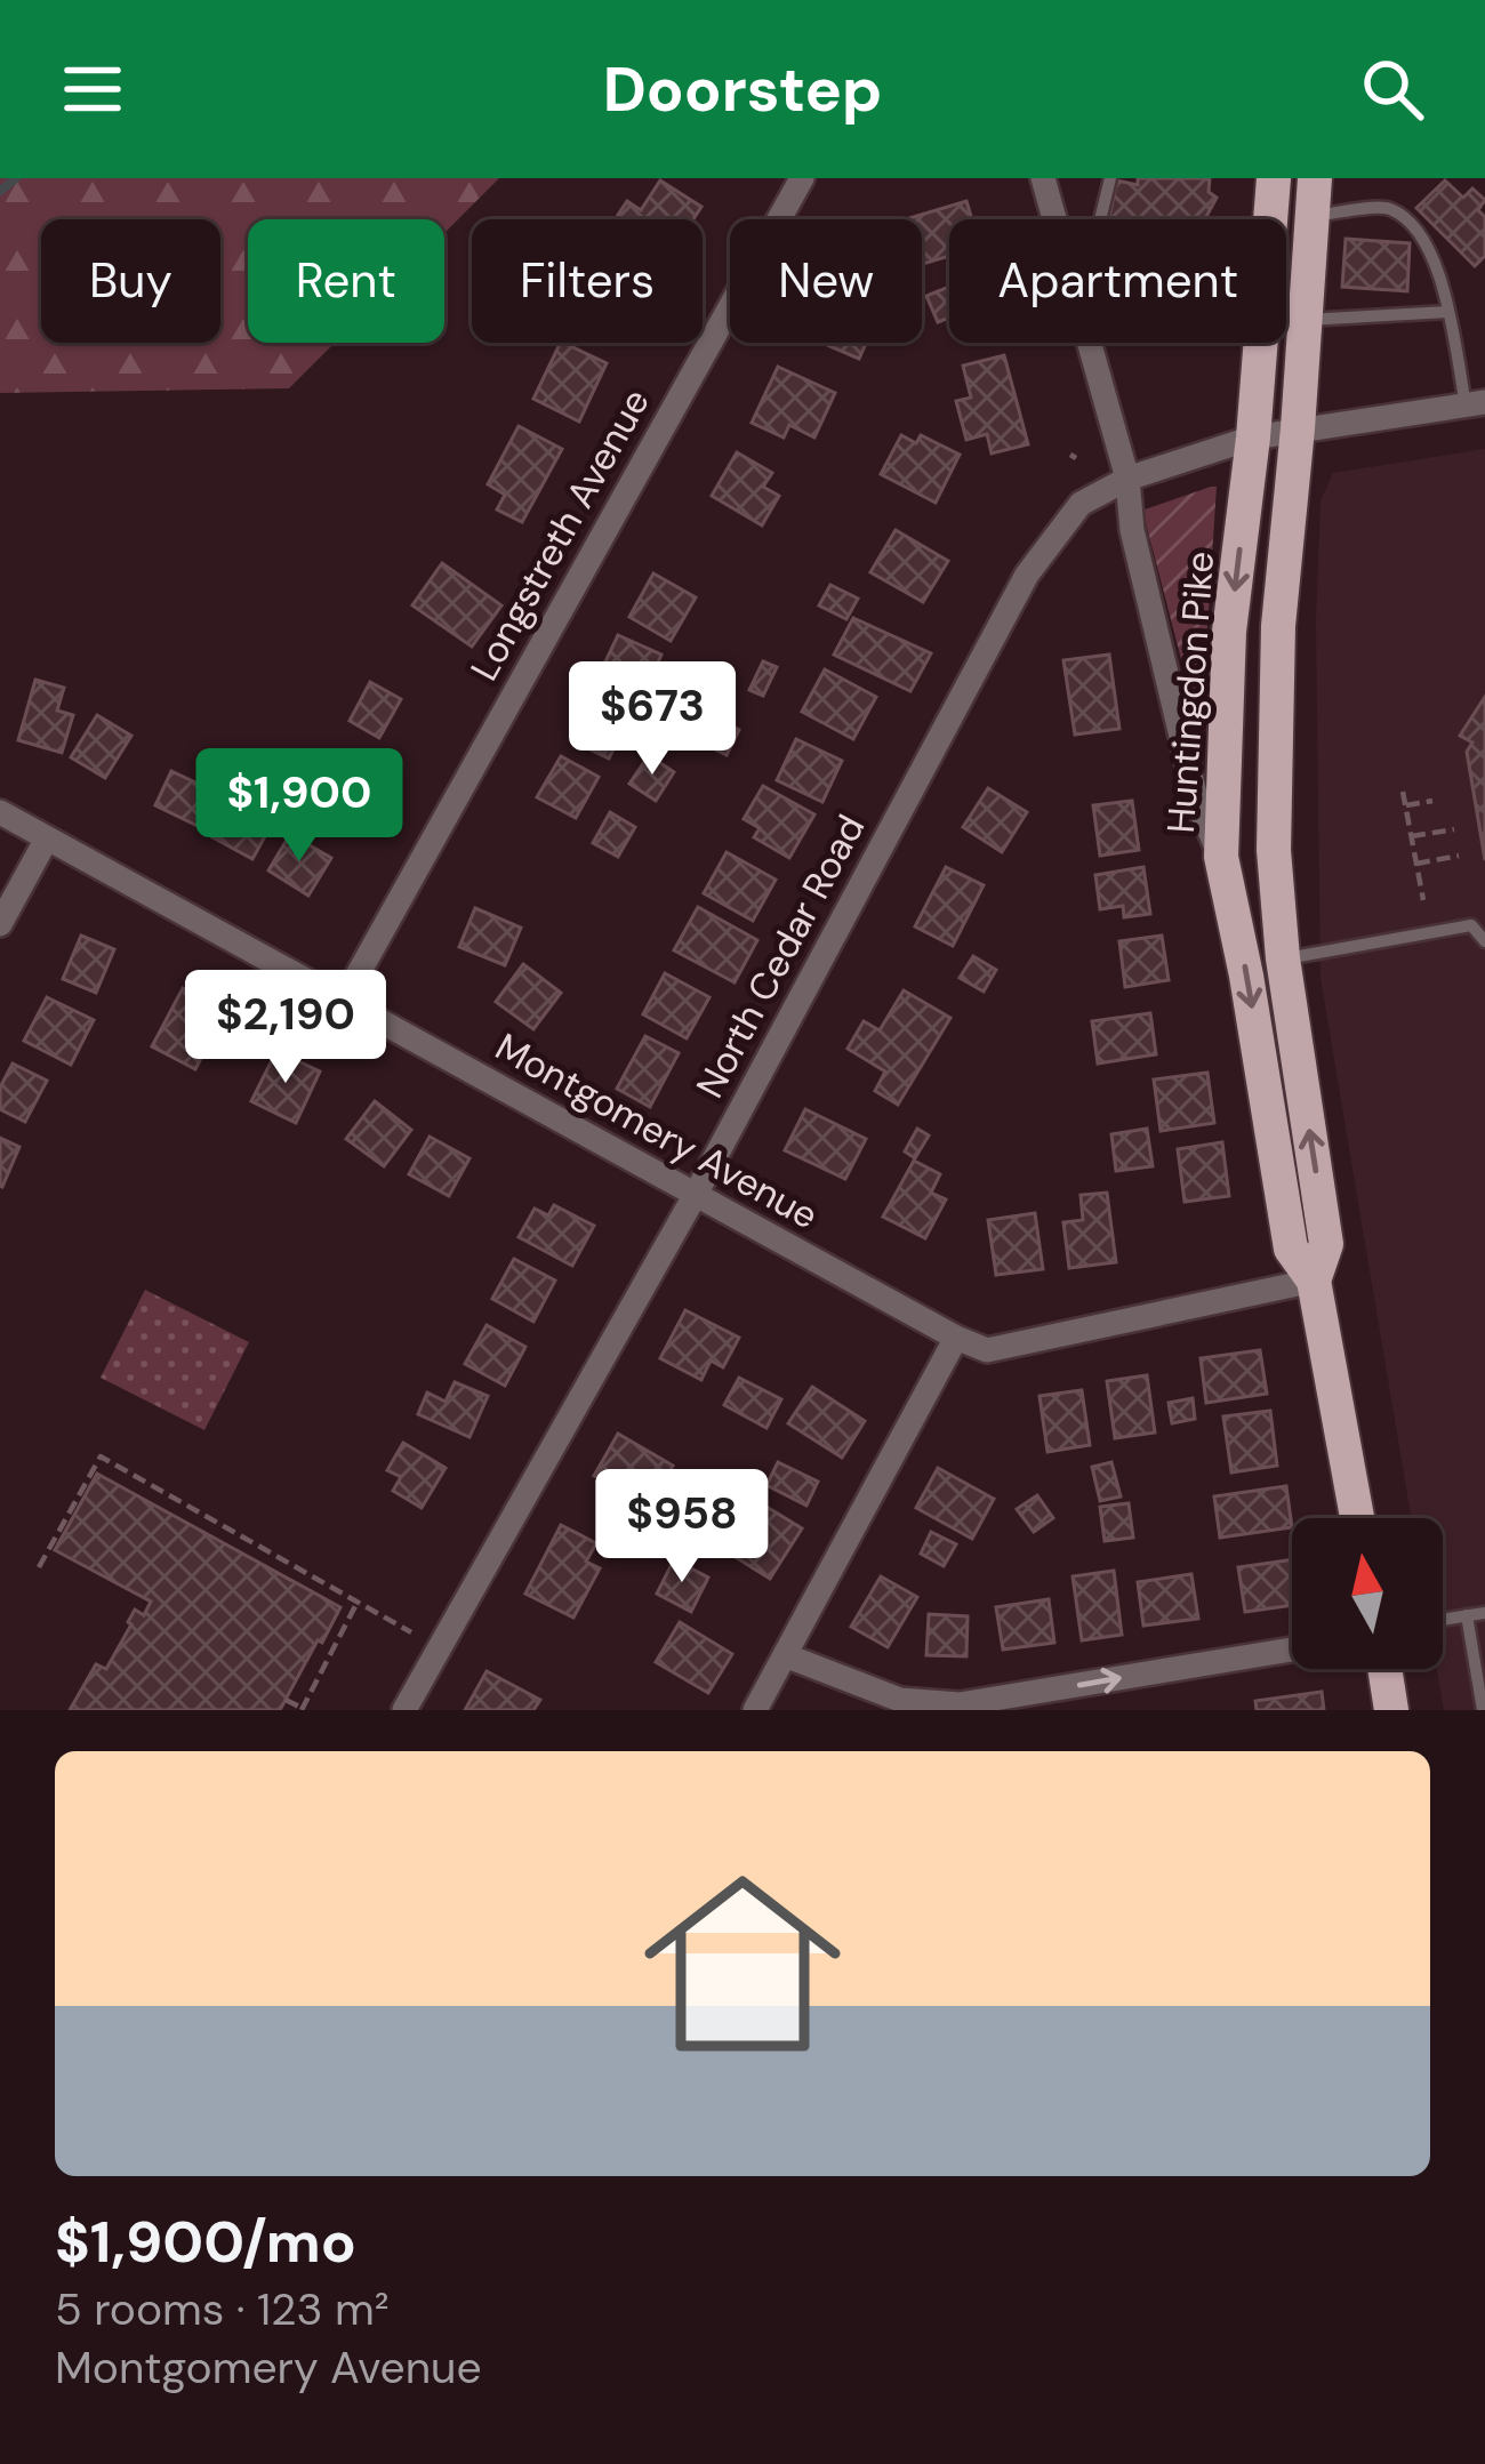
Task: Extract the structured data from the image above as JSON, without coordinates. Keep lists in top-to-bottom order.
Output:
{
  "streets": {
    "main road": ["Huntingdon Pike"],
    "street": ["Longstreth Avenue", "North Cedar Road", "Montgomery Avenue"]
  },
  "crossings": [
    ["Longstreth Avenue", "Montgomery Avenue"],
    ["Huntingdon Pike", "North Cedar Road"],
    ["Huntingdon Pike", "Montgomery Avenue"],
    ["North Cedar Road", "Montgomery Avenue"]
  ],
  "north": "top",
  "page": {
    "header": "Doorstep",
    "chip": [
      "Buy",
      "Rent",
      "Filters",
      "New",
      "Apartment"
    ],
    "price": [
      "$673",
      "$1,900",
      "$2,190",
      "$958"
    ],
    "list": [
      {
        "name": "$1,900/mo",
        "note": "5 rooms · 123 m² · Montgomery Avenue"
      }
    ]
  }
}
